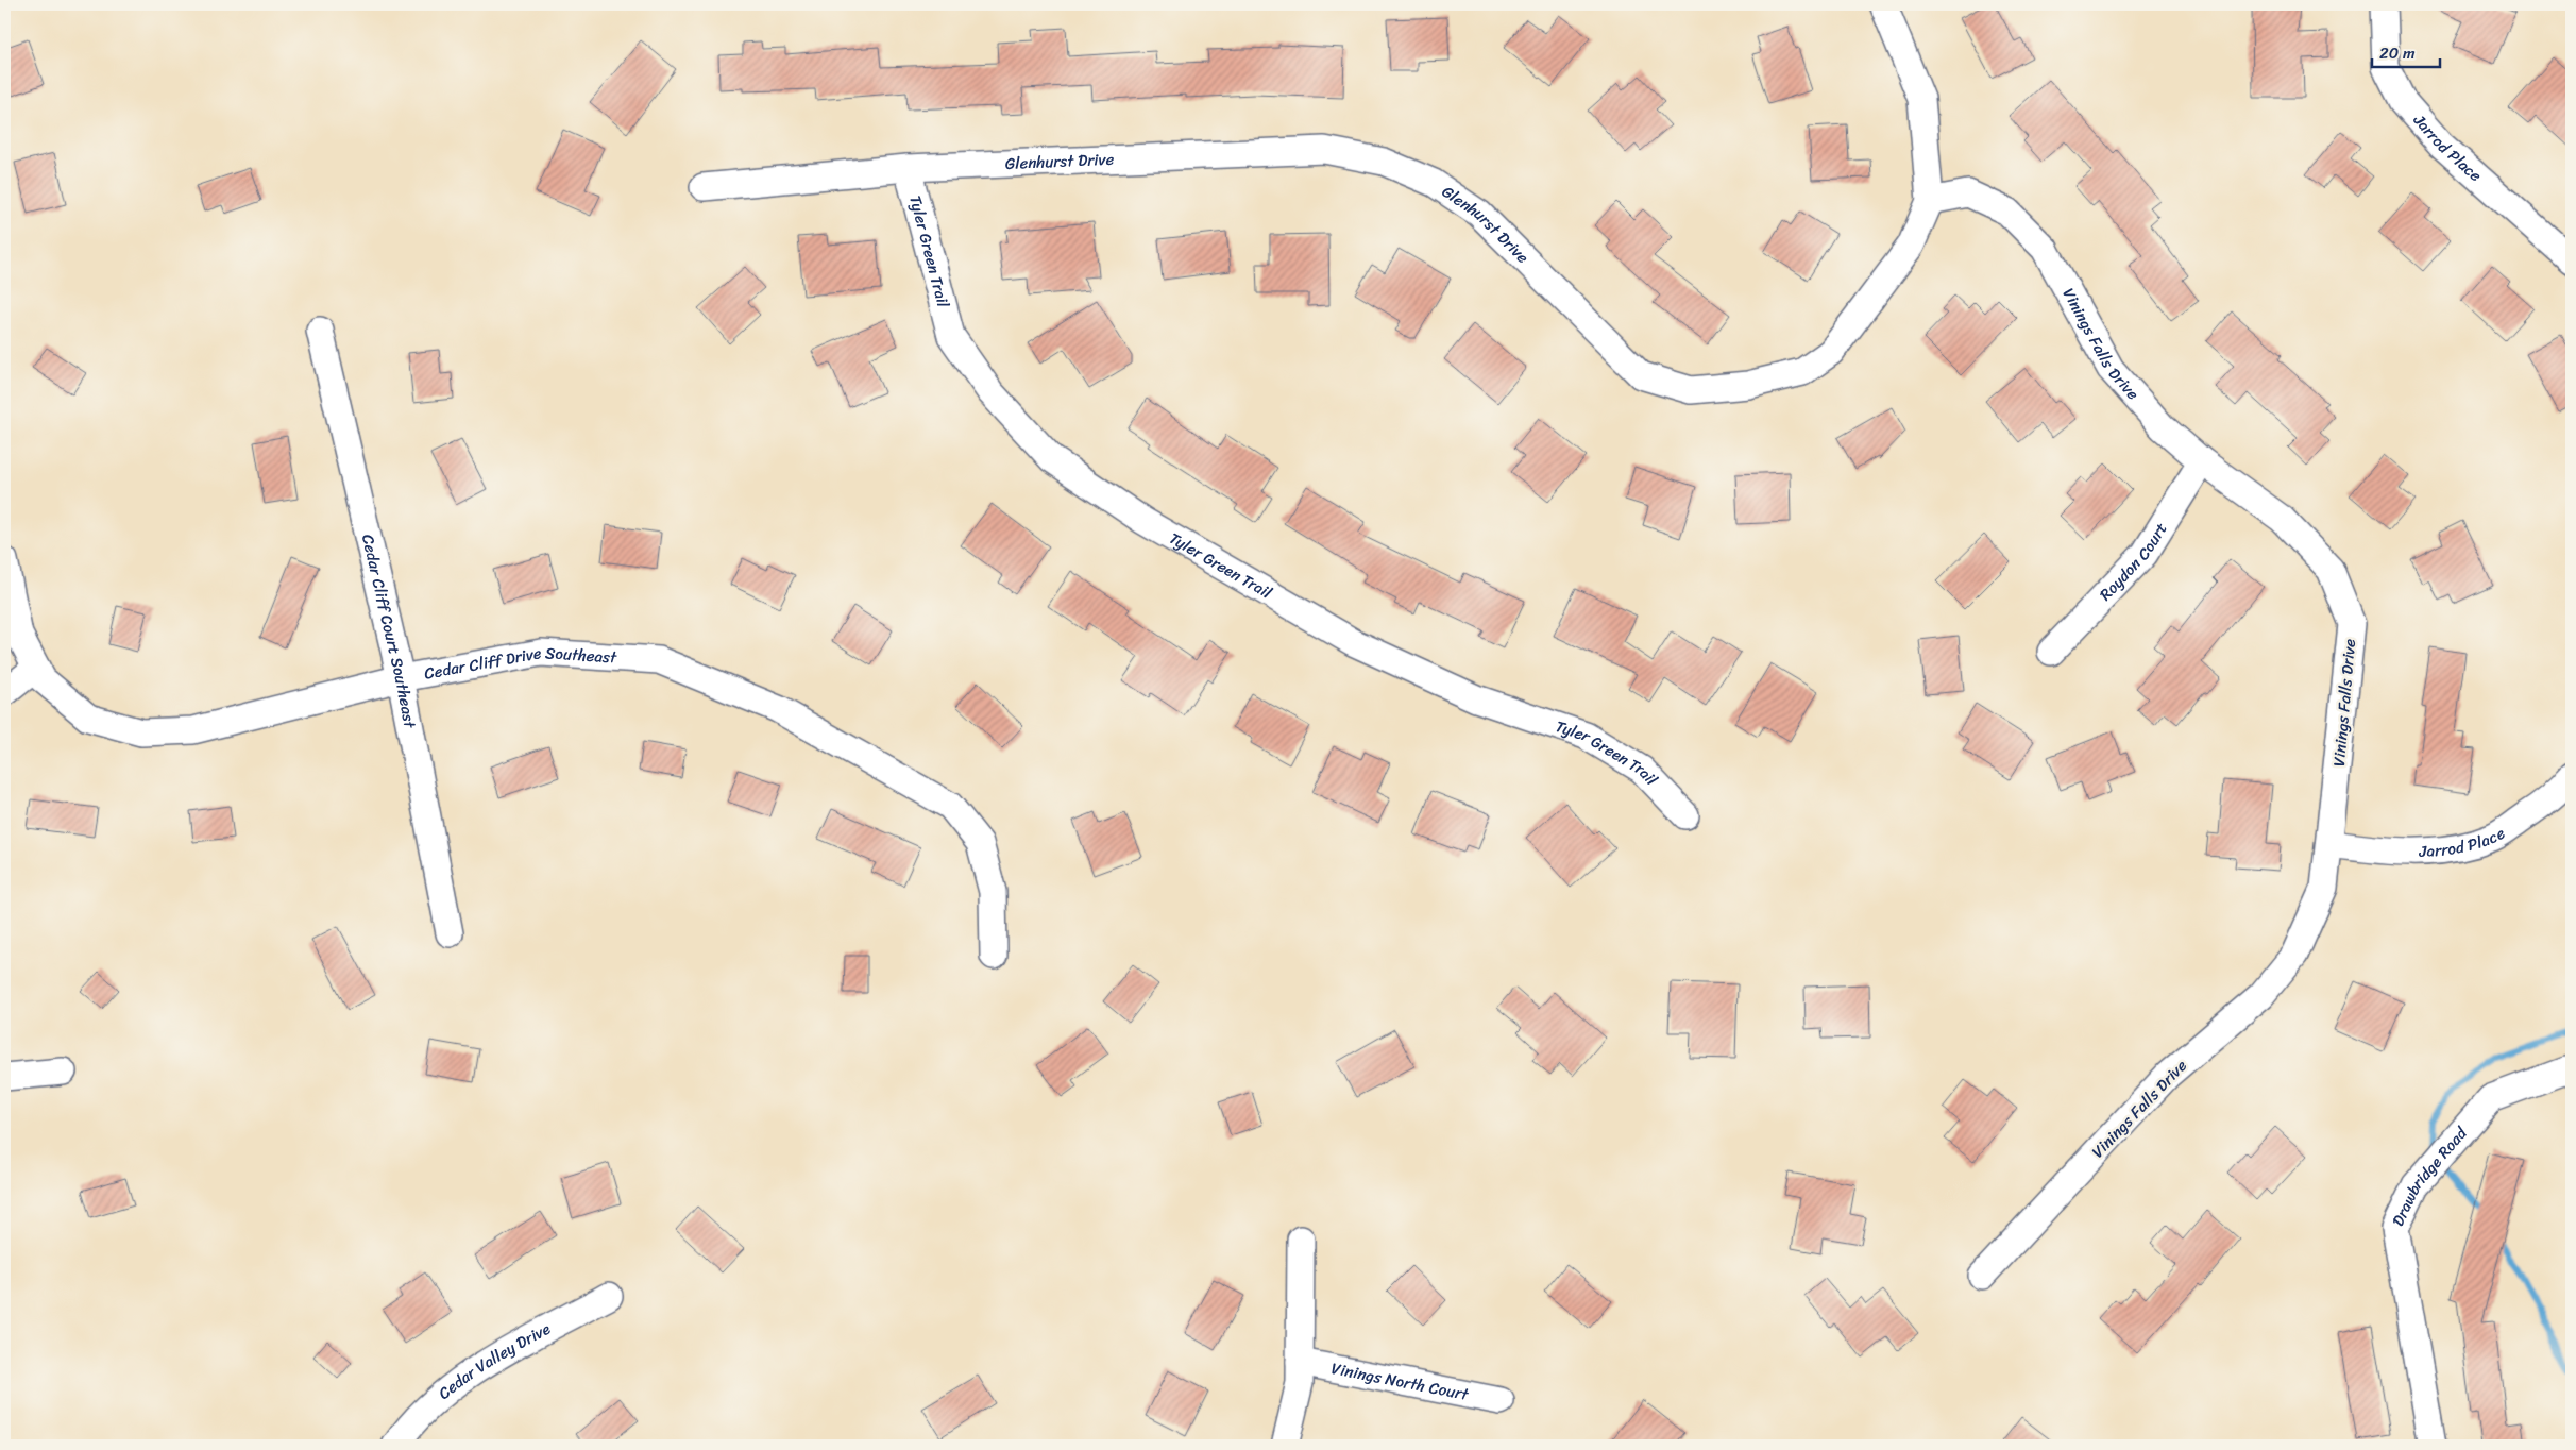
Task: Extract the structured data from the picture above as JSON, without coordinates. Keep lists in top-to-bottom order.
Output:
{
  "streets": {
    "street": [
      "Jarrod Place",
      "Glenhurst Drive",
      "Tyler Green Trail",
      "Vinings Falls Drive",
      "Roydon Court",
      "Cedar Cliff Court Southeast",
      "Cedar Cliff Drive Southeast",
      "Drawbridge Road",
      "Cedar Valley Drive",
      "Vinings North Court"
    ]
  },
  "crossings": [
    ["Jarrod Place", "Vinings Falls Drive"],
    ["Glenhurst Drive", "Tyler Green Trail"],
    ["Glenhurst Drive", "Vinings Falls Drive"],
    ["Vinings Falls Drive", "Roydon Court"],
    ["Cedar Cliff Court Southeast", "Cedar Cliff Drive Southeast"]
  ],
  "scale_bar": "20 m"
}
